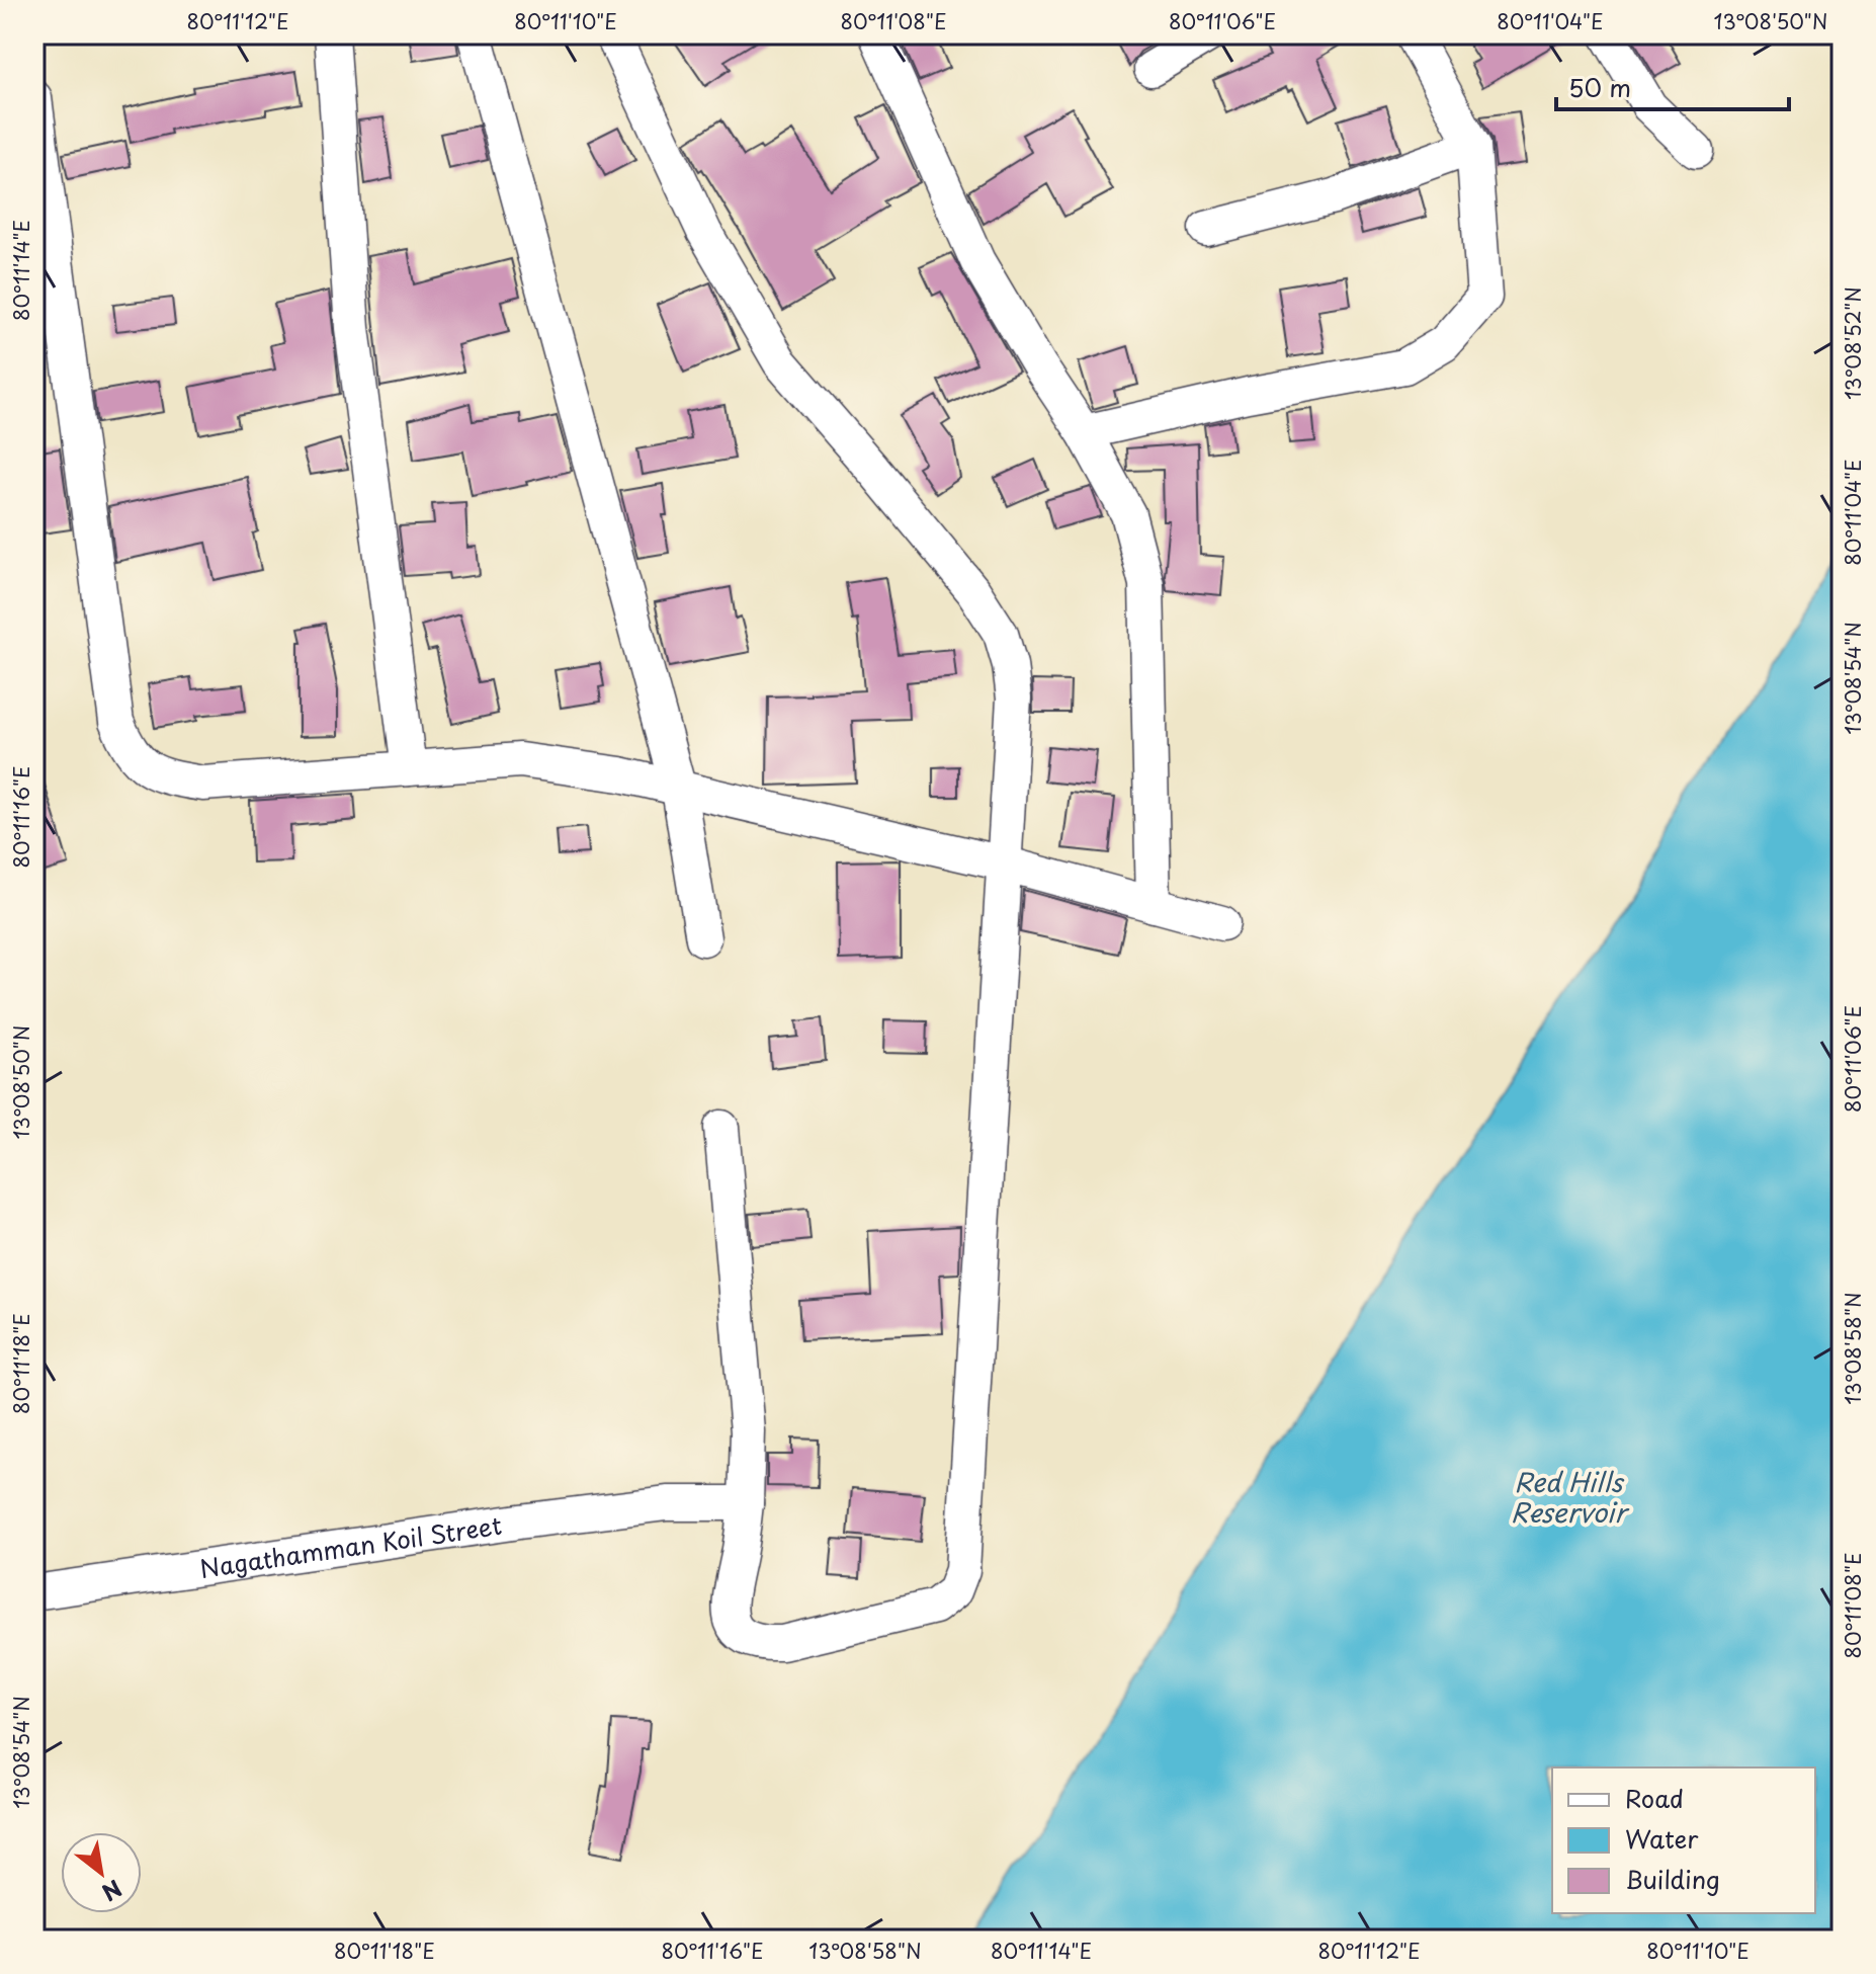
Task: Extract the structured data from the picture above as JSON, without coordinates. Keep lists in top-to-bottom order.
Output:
{
  "streets": {
    "street": ["Nagathamman Koil Street"]
  },
  "water": ["Red Hills Reservoir"],
  "legend": ["Road", "Water", "Building"],
  "scale_bar": "50 m",
  "north": "bottom right",
  "coordinates": [
    "80°11'12\"E",
    "80°11'10\"E",
    "80°11'08\"E",
    "80°11'06\"E",
    "80°11'04\"E",
    "13°08'50\"N",
    "80°11'14\"E",
    "13°08'52\"N",
    "13°08'54\"N",
    "80°11'16\"E",
    "13°08'58\"N",
    "80°11'18\"E"
  ]
}
